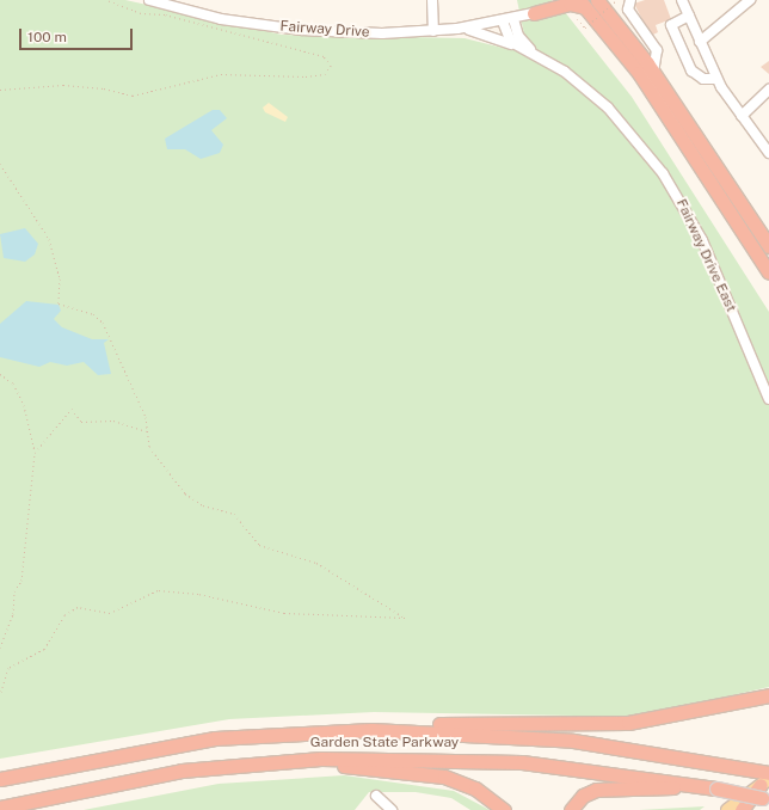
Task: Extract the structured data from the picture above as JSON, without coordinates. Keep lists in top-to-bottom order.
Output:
{
  "streets": {
    "highway": ["Garden State Parkway"],
    "street": ["Fairway Drive", "Fairway Drive East"]
  },
  "crossings": [
    ["Fairway Drive", "Fairway Drive East"]
  ],
  "scale_bar": "100 m"
}
